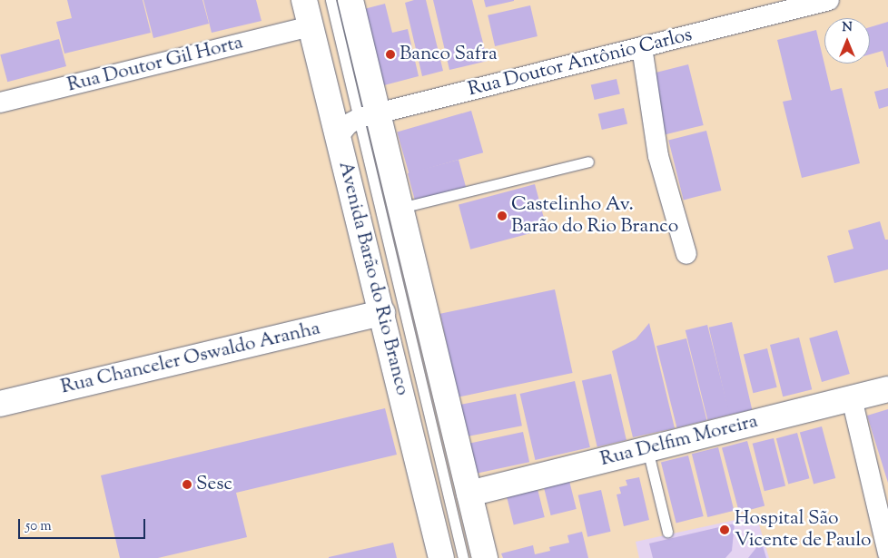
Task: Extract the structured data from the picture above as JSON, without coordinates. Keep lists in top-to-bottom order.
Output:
{
  "streets": {
    "main road": ["Avenida Barão do Rio Branco", "Rua Chanceler Oswaldo Aranha", "Rua Delfim Moreira"],
    "street": ["Rua Doutor Antônio Carlos", "Rua Doutor Gil Horta"]
  },
  "crossings": [
    ["Rua Doutor Antônio Carlos", "Avenida Barão do Rio Branco"],
    ["Rua Doutor Gil Horta", "Avenida Barão do Rio Branco"],
    ["Avenida Barão do Rio Branco", "Rua Chanceler Oswaldo Aranha"],
    ["Avenida Barão do Rio Branco", "Rua Delfim Moreira"]
  ],
  "places": [
    "Banco Safra",
    "Castelinho Av. Barão do Rio Branco",
    "Sesc",
    "Hospital São Vicente de Paulo"
  ],
  "scale_bar": "50 m",
  "north": "top"
}
